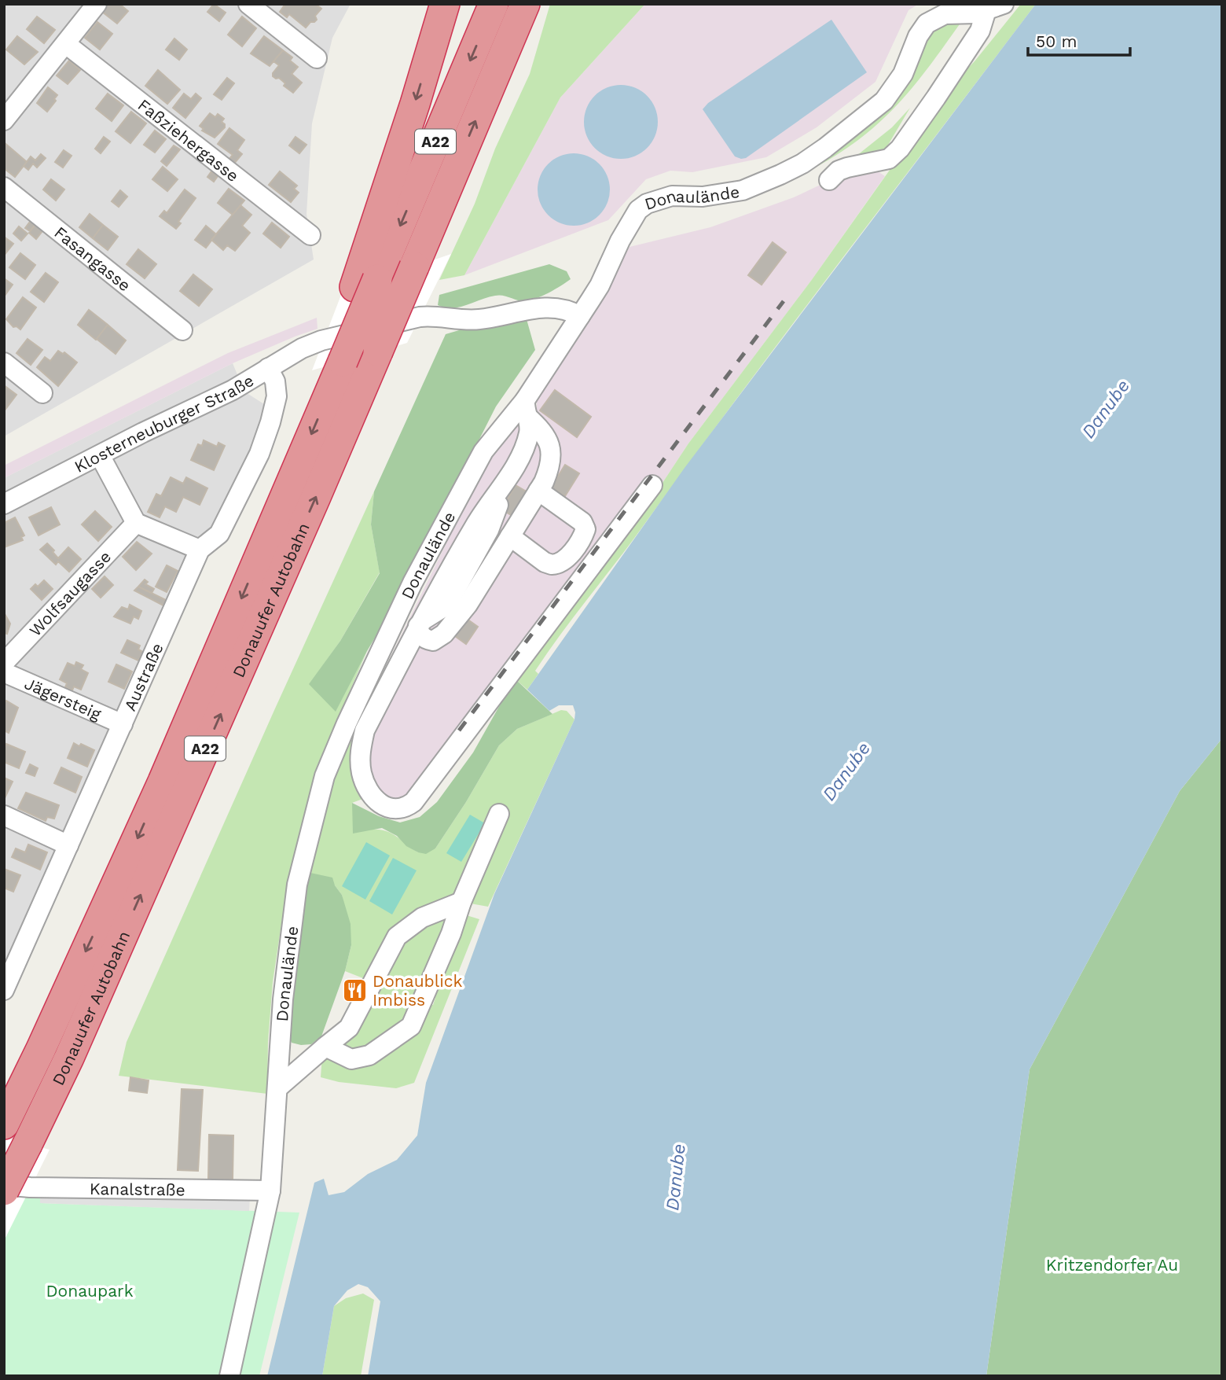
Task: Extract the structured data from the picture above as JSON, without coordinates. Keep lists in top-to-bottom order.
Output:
{
  "streets": {
    "highway": ["A22", "Donauufer Autobahn"],
    "street": [
      "Faßziehergasse",
      "Donaulände",
      "Fasangasse",
      "Klosterneuburger Straße",
      "Wolfsaugasse",
      "Austraße",
      "Jägersteig",
      "Kanalstraße"
    ]
  },
  "crossings": [
    ["Donaulände", "Klosterneuburger Straße"],
    ["Donaulände", "Kanalstraße"],
    ["Klosterneuburger Straße", "Austraße"],
    ["Austraße", "Jägersteig"]
  ],
  "water": ["Danube"],
  "parks": ["Kritzendorfer Au", "Donaupark"],
  "places": {
    "restaurant": ["Donaublick Imbiss"]
  },
  "scale_bar": "50 m"
}
